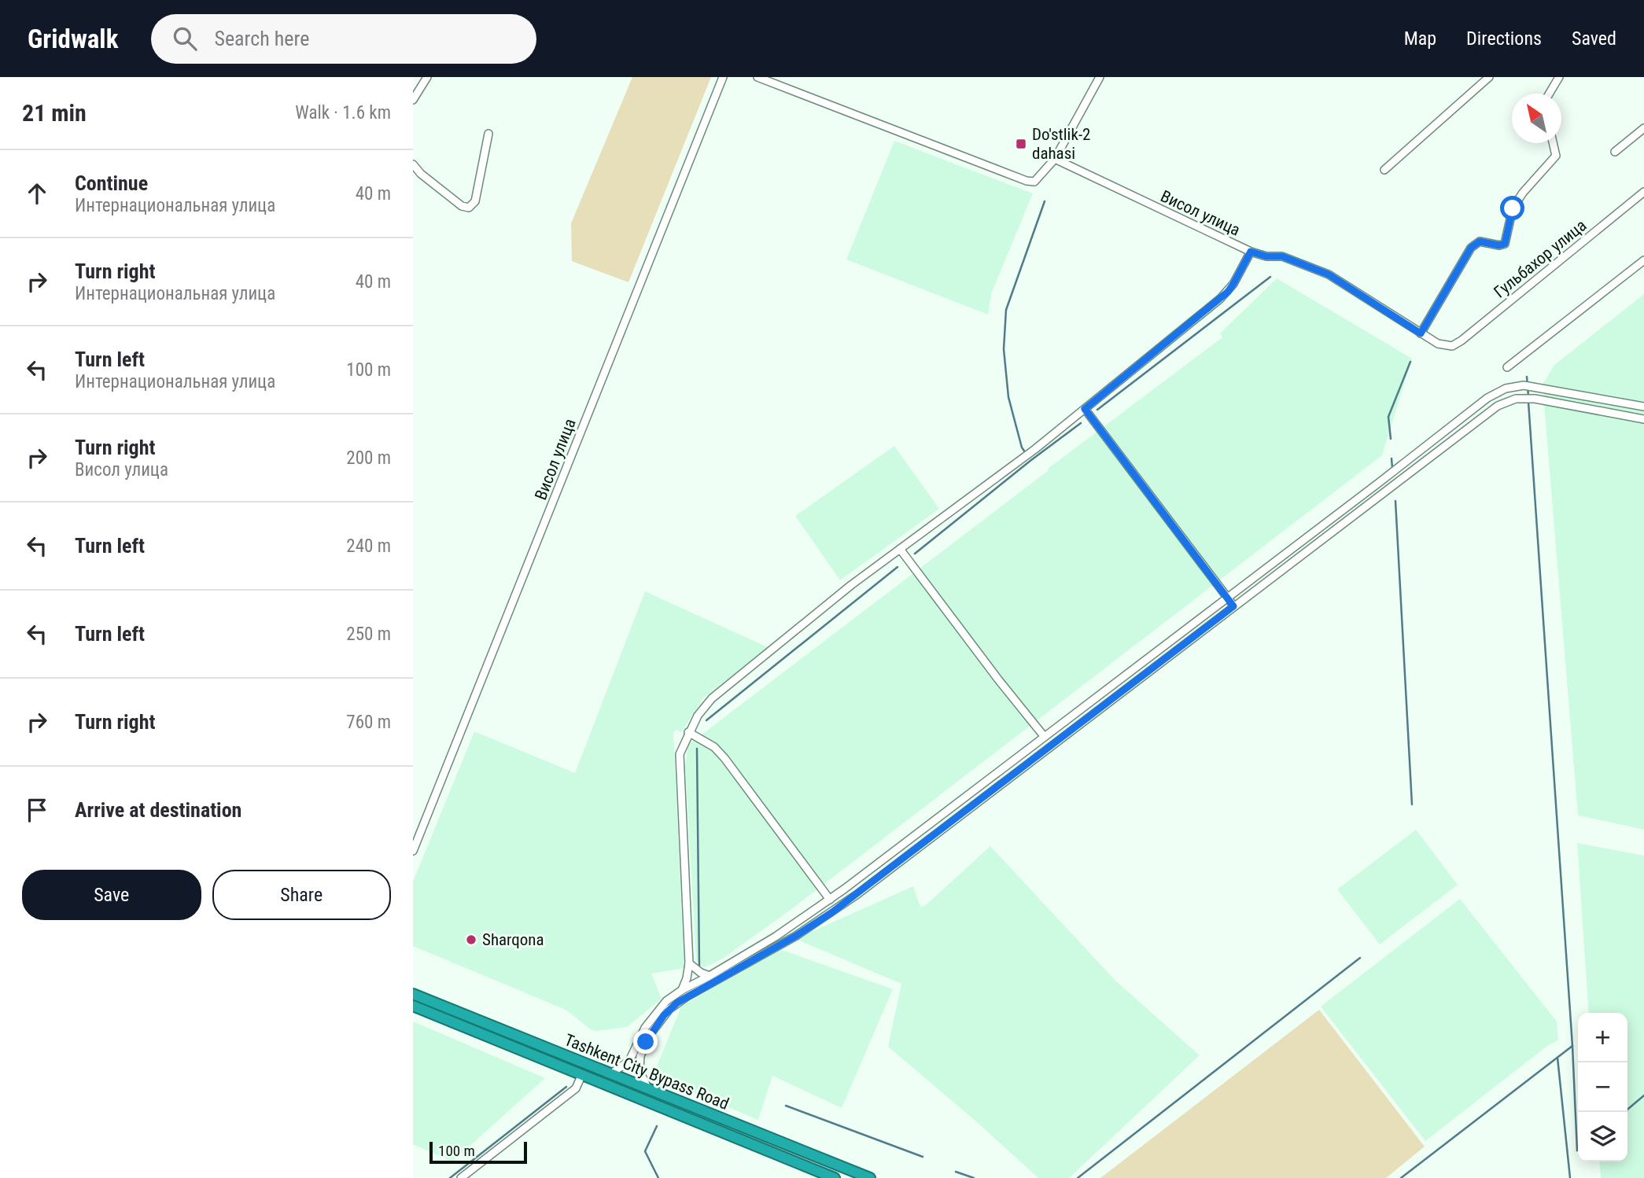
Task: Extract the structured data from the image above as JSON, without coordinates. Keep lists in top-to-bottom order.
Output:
{
  "streets": {
    "highway": ["Tashkent City Bypass Road"],
    "street": ["Висол улица", "Гульбахор улица"]
  },
  "crossings": [
    ["Висол улица", "Гульбахор улица"]
  ],
  "places": {
    "transit": ["Do'stlik-2 dahasi"],
    "other": ["Sharqona"]
  },
  "scale_bar": "100 m",
  "north": "top left",
  "page": {
    "header": "Gridwalk",
    "search": "Search here",
    "nav": ["Map", "Directions", "Saved"],
    "heading": ["21 min", "Walk · 1.6 km"],
    "list": [
      ["Continue", "Интернациональная улица", "40 m"],
      ["Turn right", "Интернациональная улица", "40 m"],
      ["Turn left", "Интернациональная улица", "100 m"],
      ["Turn right", "Висол улица", "200 m"],
      ["Turn left", "240 m"],
      ["Turn left", "250 m"],
      ["Turn right", "760 m"],
      "Arrive at destination"
    ],
    "buttons": ["Save", "Share"],
    "map_buttons": ["+", "−"],
    "scale": "100 m"
  }
}
